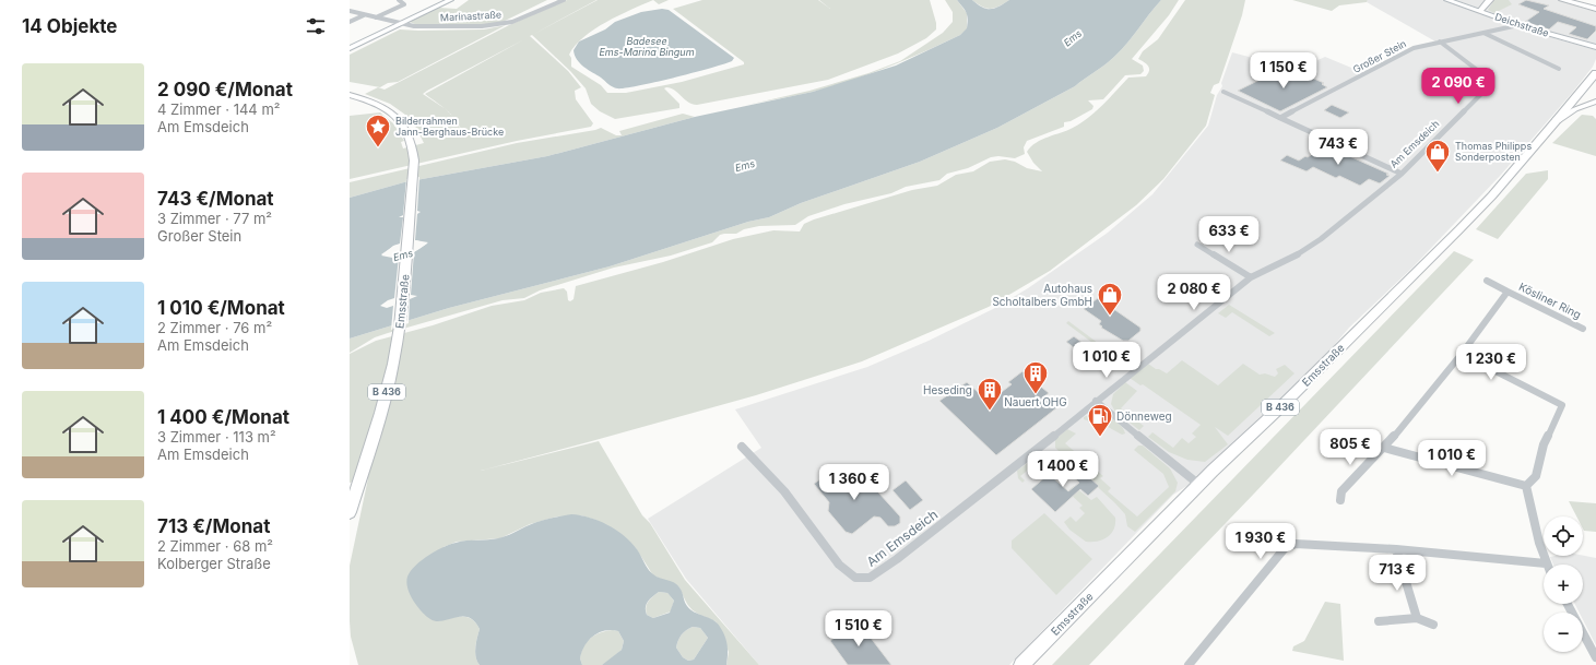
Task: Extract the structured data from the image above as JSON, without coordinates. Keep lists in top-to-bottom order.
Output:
{
  "streets": {
    "highway": ["Emsstraße", "B 436"],
    "main road": ["Deichstraße"],
    "street": [
      "Marinastraße",
      "Großer Stein",
      "Am Emsdeich",
      "Kösliner Ring"
    ]
  },
  "crossings": [
    ["Deichstraße", "Großer Stein"],
    ["Großer Stein", "Am Emsdeich"]
  ],
  "water": ["Ems", "Badesee Ems-Marina Bingum"],
  "places": {
    "place": ["Bilderrahmen Jann-Berghaus-Brücke"],
    "shop": ["Thomas Philipps Sonderposten", "Autohaus Scholtalbers GmbH"],
    "building": ["Nauert OHG", "Heseding"],
    "fuel station": ["Dönneweg"]
  },
  "page": {
    "heading": "14 Objekte",
    "list": [
      {
        "name": "2 090 €/Monat",
        "note": "4 Zimmer · 144 m² · Am Emsdeich"
      },
      {
        "name": "743 €/Monat",
        "note": "3 Zimmer · 77 m² · Großer Stein"
      },
      {
        "name": "1 010 €/Monat",
        "note": "2 Zimmer · 76 m² · Am Emsdeich"
      },
      {
        "name": "1 400 €/Monat",
        "note": "3 Zimmer · 113 m² · Am Emsdeich"
      },
      {
        "name": "713 €/Monat",
        "note": "2 Zimmer · 68 m² · Kolberger Straße"
      }
    ],
    "price": [
      "1 150 €",
      "2 090 €",
      "743 €",
      "633 €",
      "2 080 €",
      "1 010 €",
      "1 230 €",
      "805 €",
      "1 010 €",
      "1 400 €",
      "1 360 €",
      "1 930 €",
      "713 €",
      "1 510 €"
    ],
    "map_buttons": ["+", "−"]
  }
}
